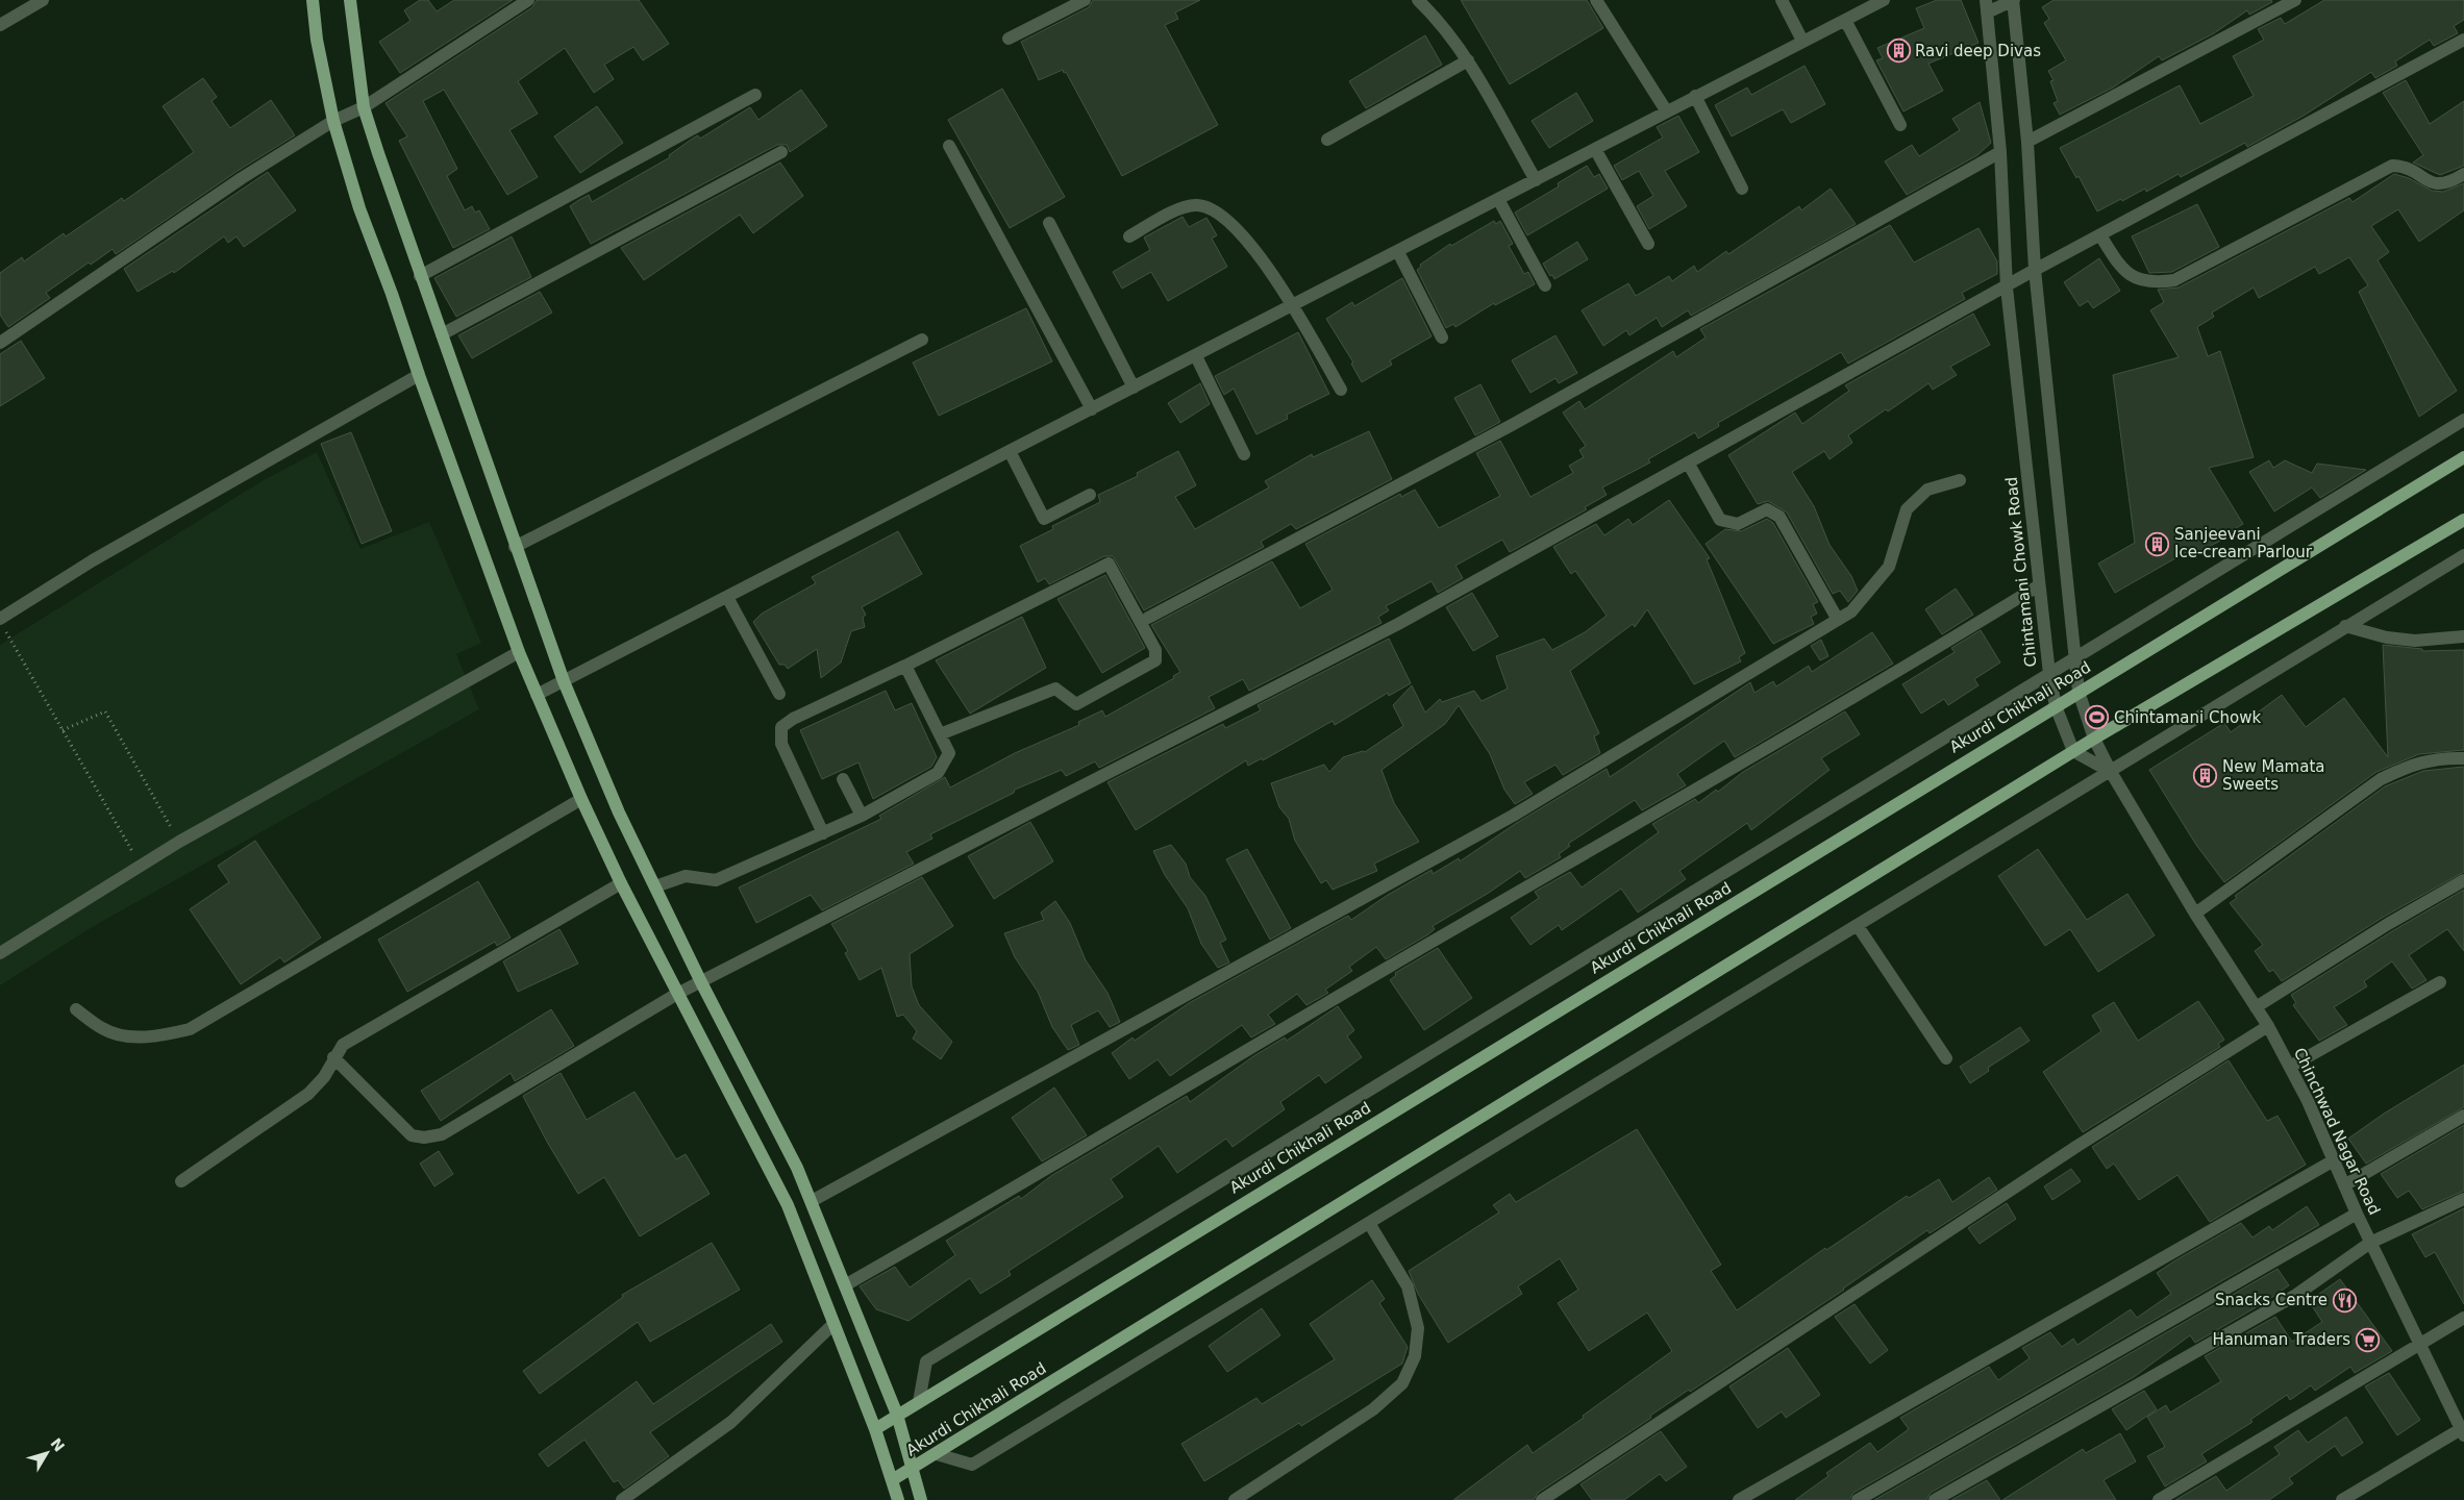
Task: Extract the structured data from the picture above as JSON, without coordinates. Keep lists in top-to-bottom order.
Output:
{
  "streets": {
    "main road": ["Akurdi Chikhali Road"],
    "street": ["Chintamani Chowk Road", "Chinchwad Nagar Road"]
  },
  "crossings": [
    ["Chintamani Chowk Road", "Akurdi Chikhali Road"]
  ],
  "places": {
    "building": ["Ravi deep Divas", "Sanjeevani Ice-cream Parlour", "New Mamata Sweets"],
    "sports": ["Chintamani Chowk"],
    "restaurant": ["Snacks Centre"],
    "supermarket": ["Hanuman Traders"]
  },
  "north": "top right"
}
